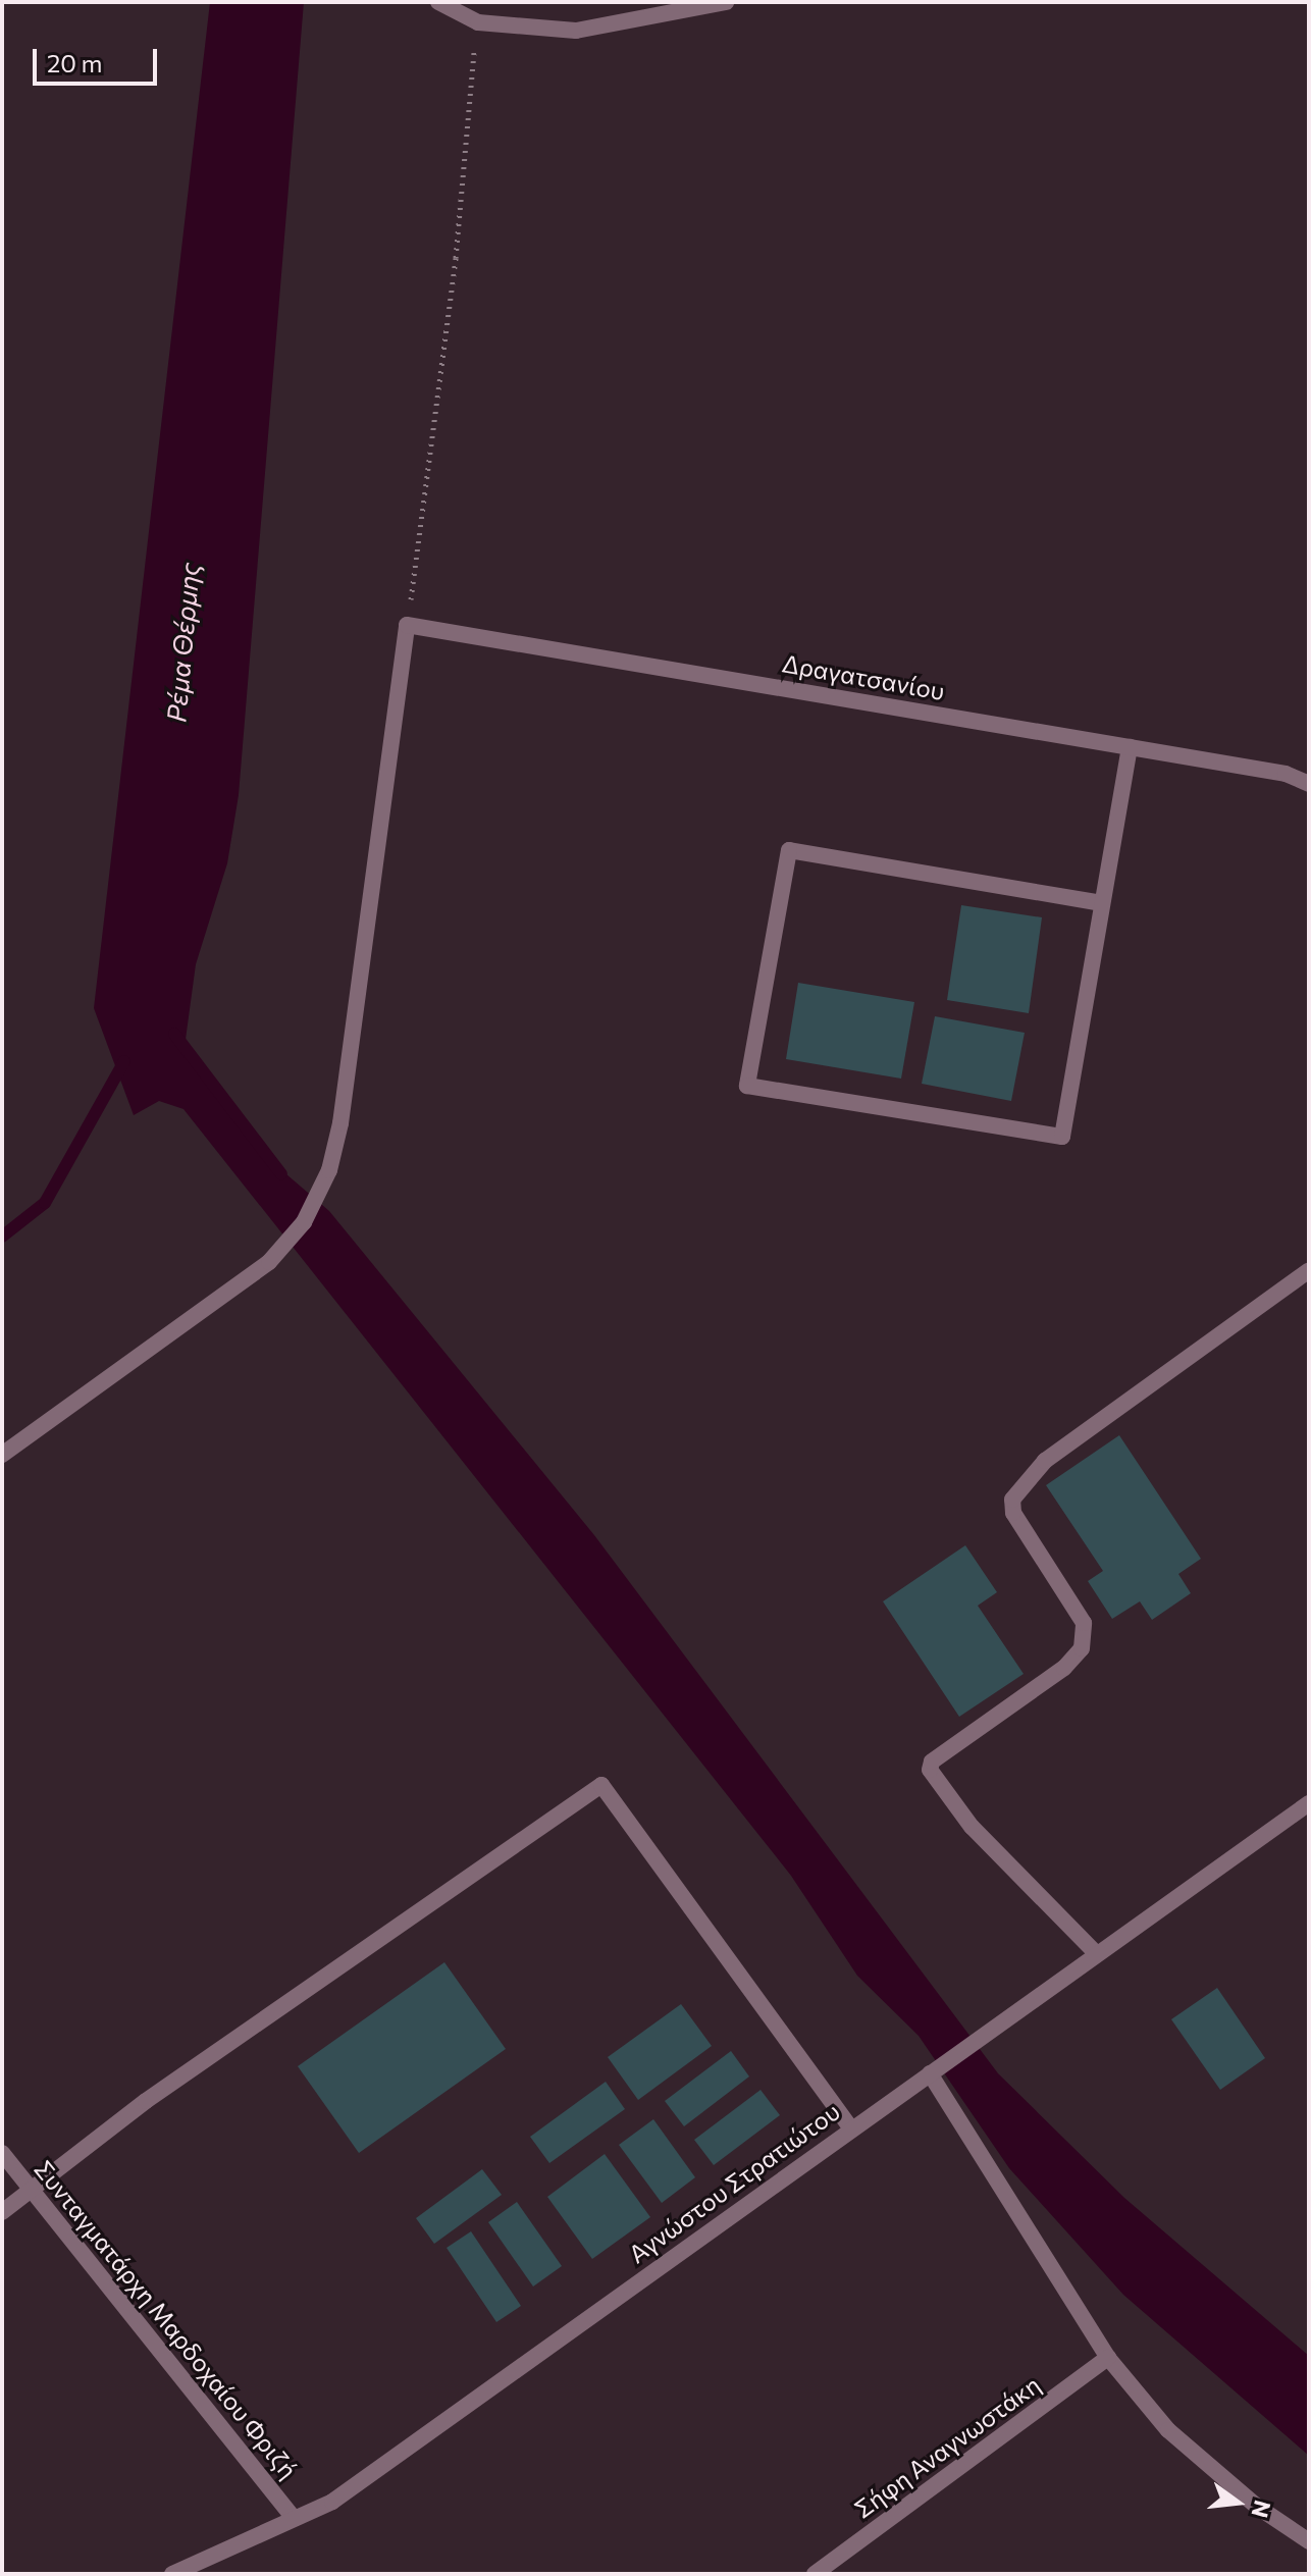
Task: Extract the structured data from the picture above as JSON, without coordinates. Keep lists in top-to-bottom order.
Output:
{
  "streets": {
    "street": [
      "Δραγατσανίου",
      "Αγνώστου Στρατιώτου",
      "Συνταγματάρχη Μαρδοχαίου Φριζή",
      "Σήφη Αναγνωστάκη"
    ]
  },
  "crossings": [
    ["Αγνώστου Στρατιώτου", "Συνταγματάρχη Μαρδοχαίου Φριζή"]
  ],
  "water": ["Ρέμα Θέρμης"],
  "scale_bar": "20 m",
  "north": "right"
}
